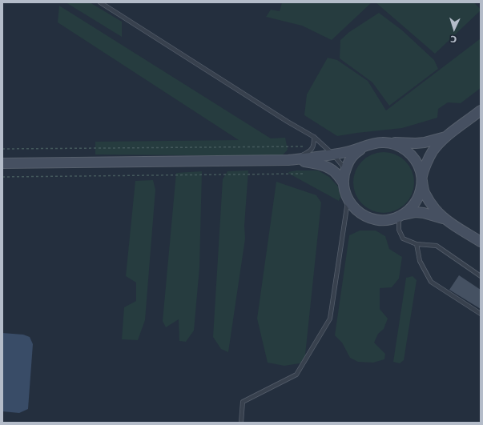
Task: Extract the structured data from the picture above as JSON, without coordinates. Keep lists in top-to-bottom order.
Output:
{
  "north": "bottom"
}
